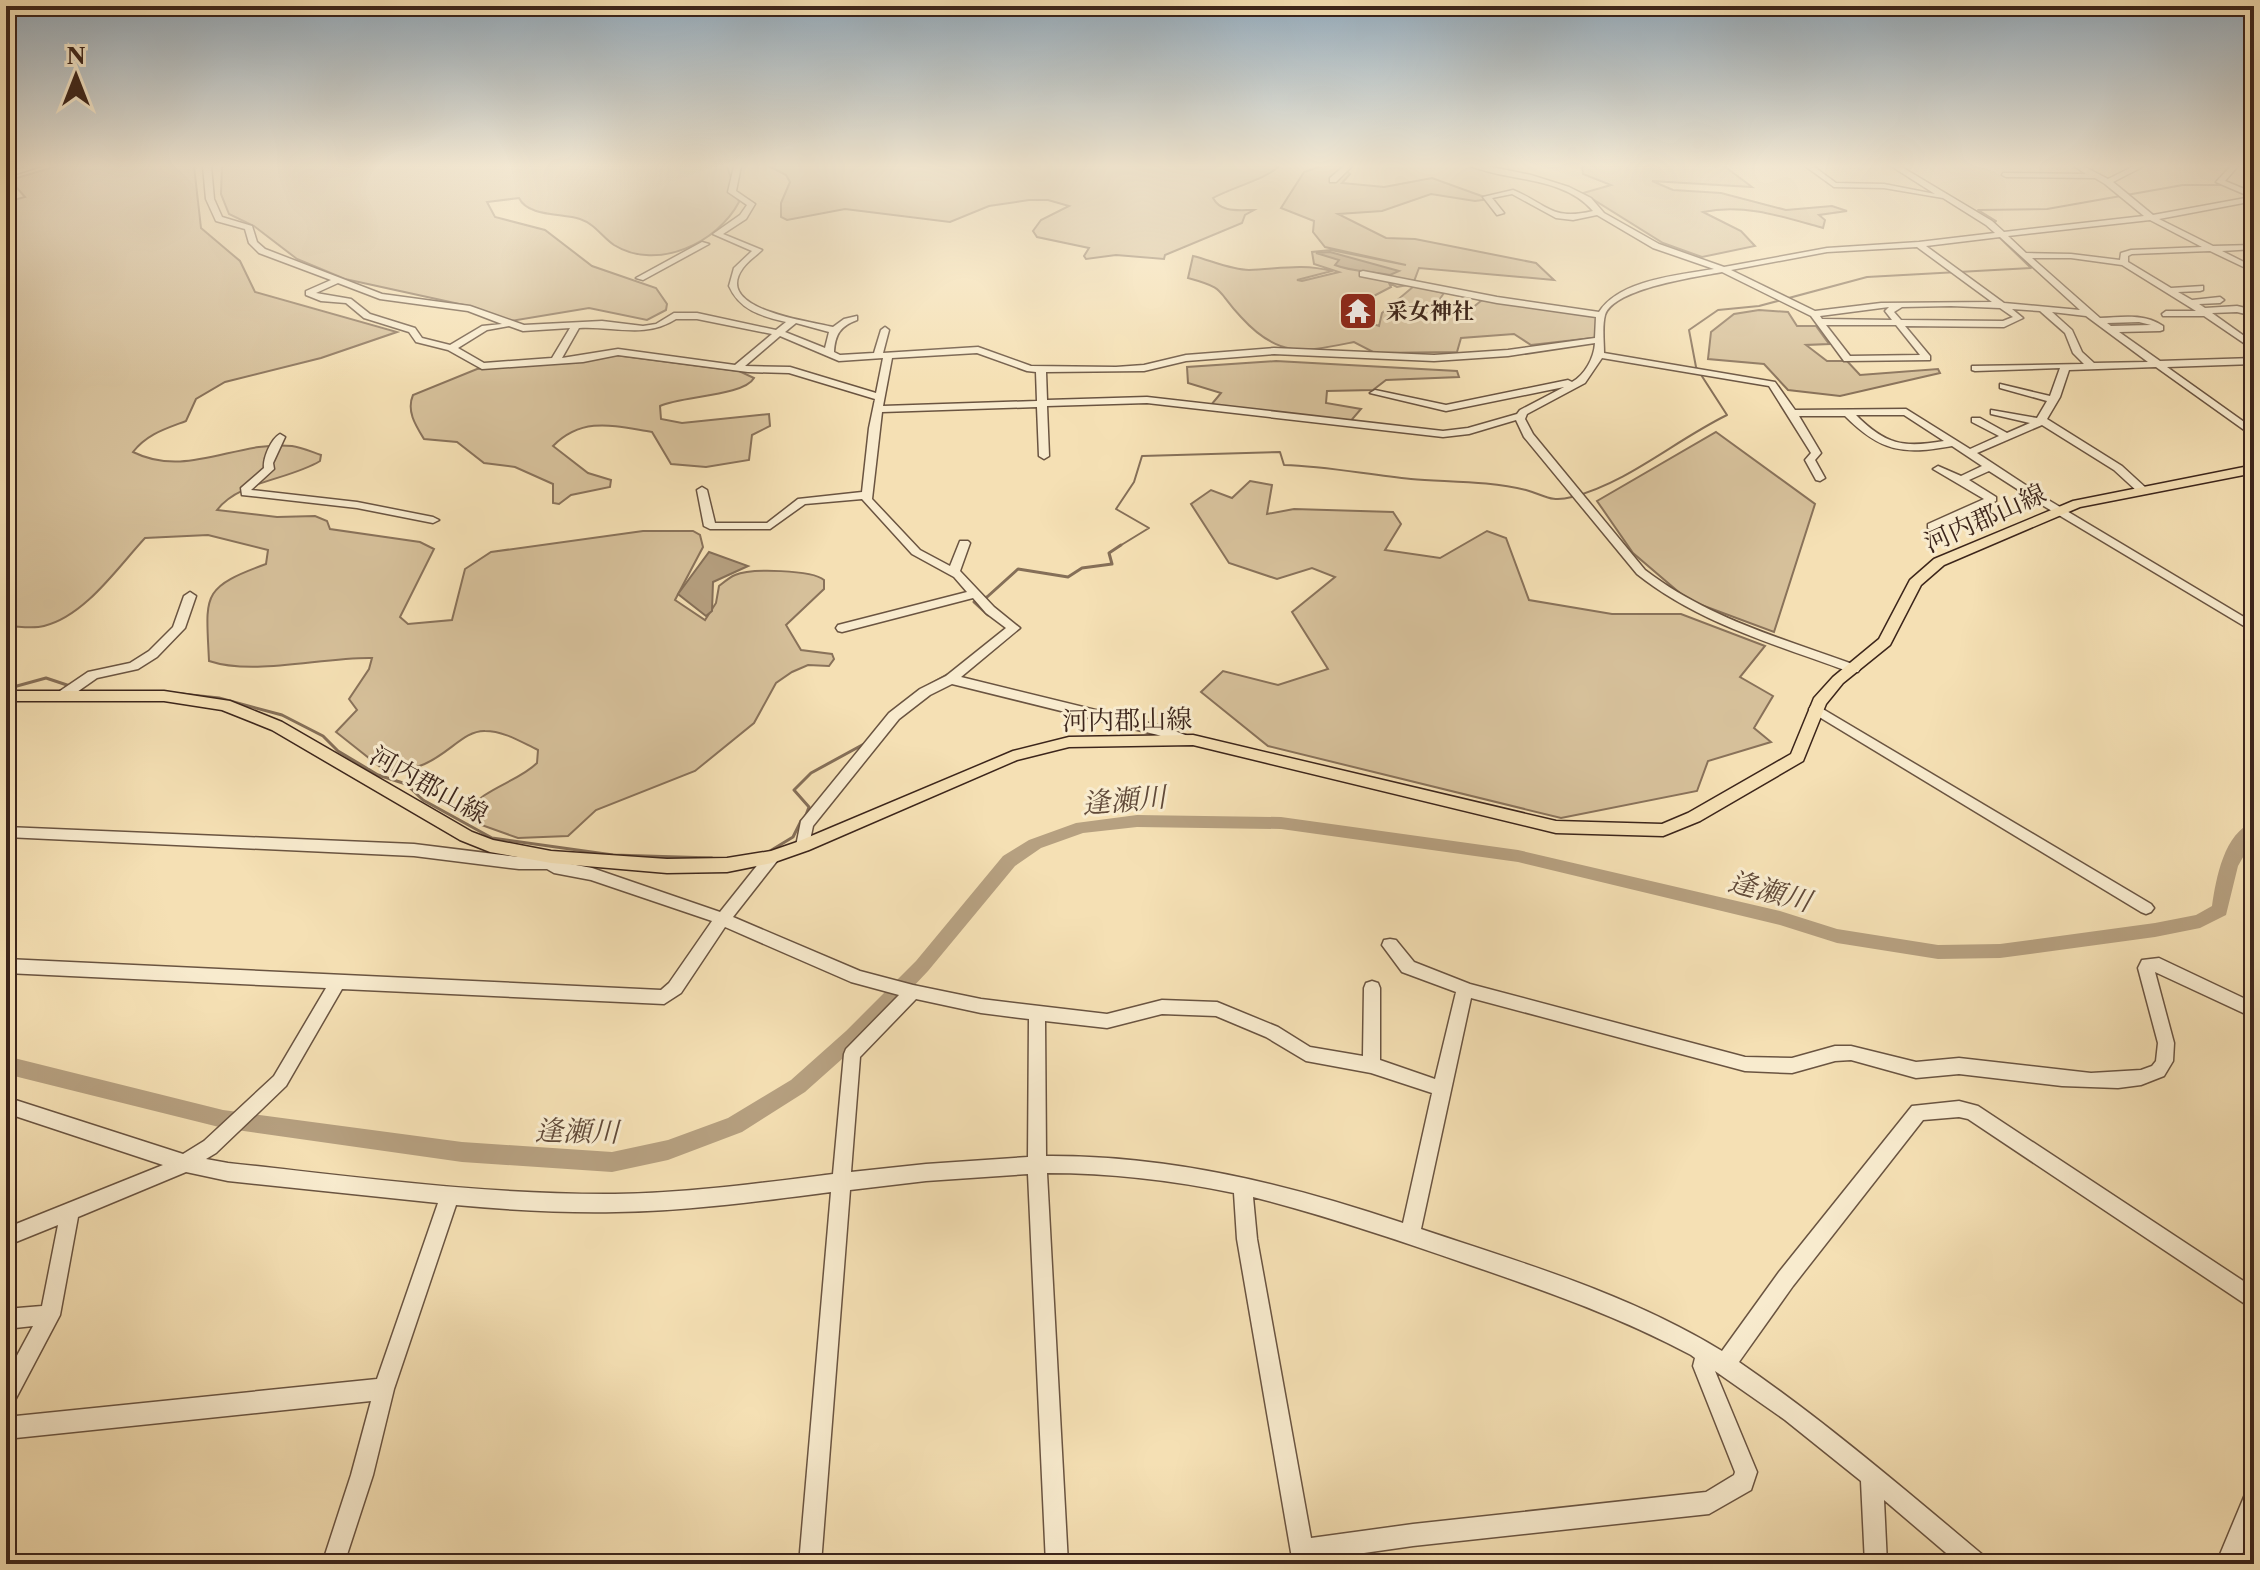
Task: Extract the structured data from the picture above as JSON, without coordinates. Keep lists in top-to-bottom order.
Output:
{
  "streets": {
    "main road": ["河内郡山線"]
  },
  "water": ["逢瀬川"],
  "places": {
    "temple": ["采女神社"]
  },
  "north": "top"
}
